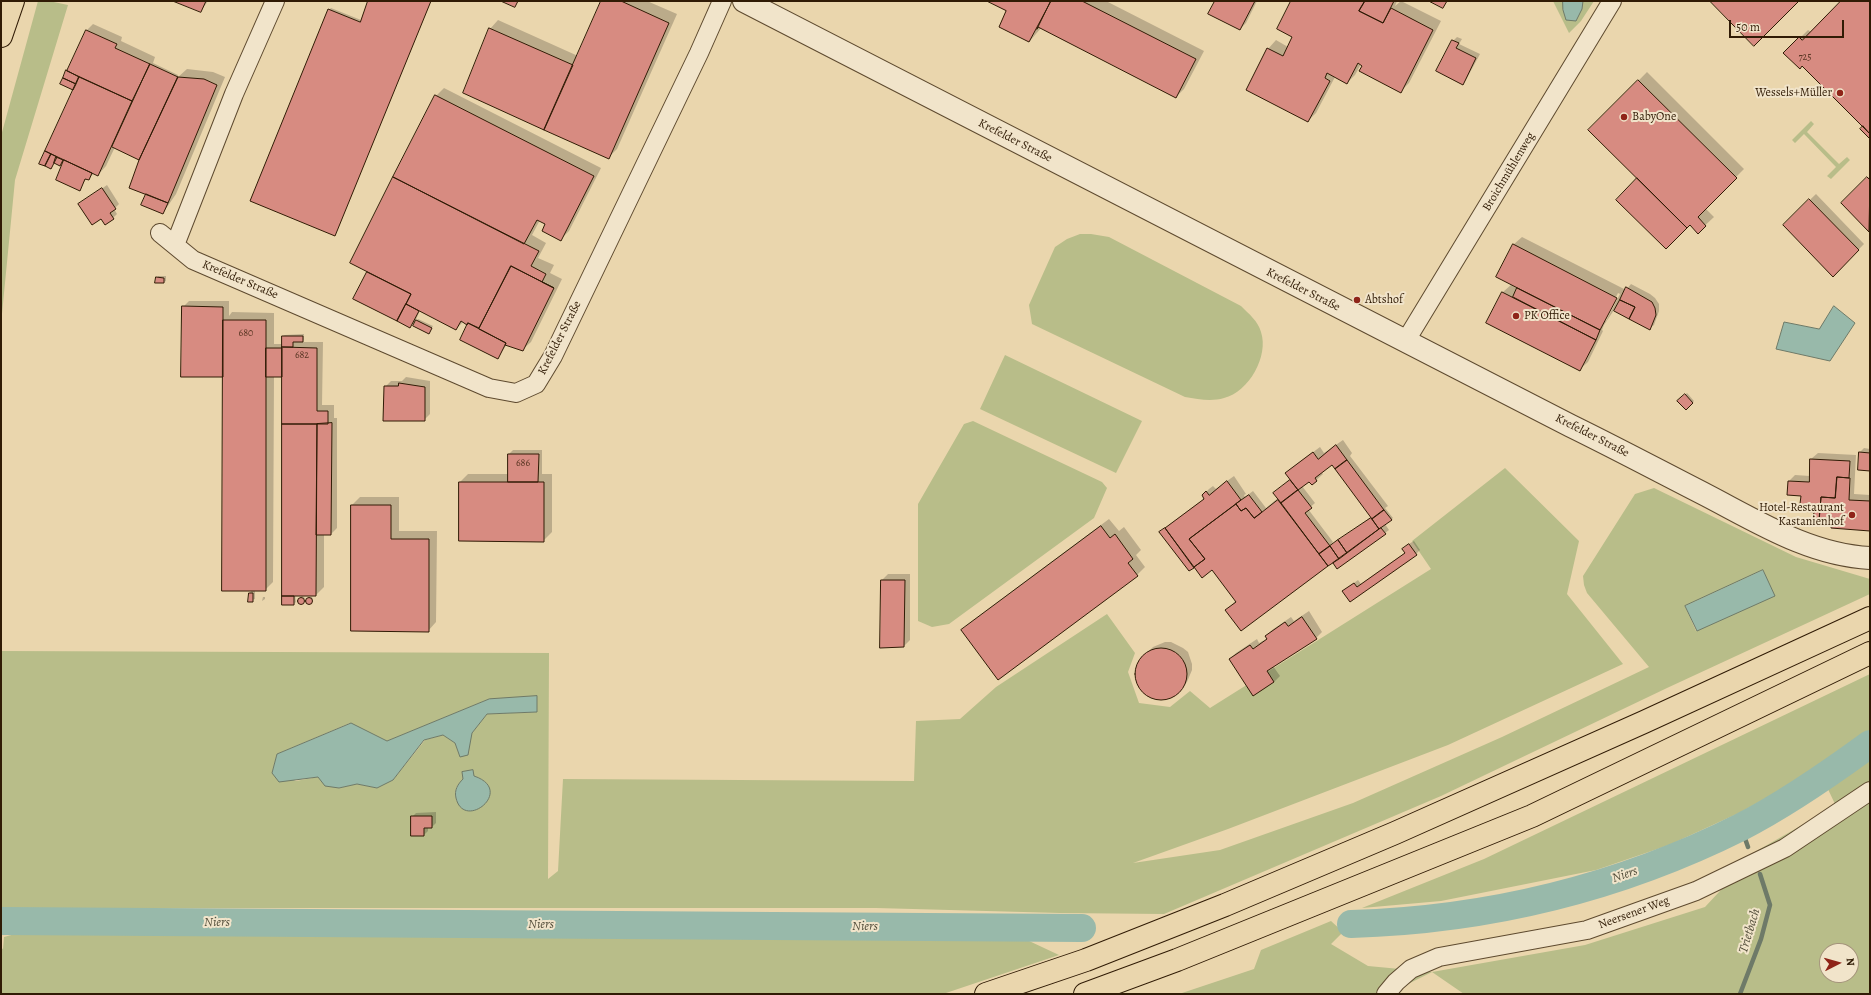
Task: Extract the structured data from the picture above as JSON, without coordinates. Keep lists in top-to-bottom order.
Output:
{
  "streets": {
    "street": ["Krefelder Straße", "Broichmühlenweg", "Neersener Weg"]
  },
  "crossings": [
    ["Krefelder Straße", "Broichmühlenweg"]
  ],
  "water": ["Niers", "Trietbach"],
  "places": [
    "Wessels+Müller",
    "BabyOne",
    "Abtshof",
    "PK Office",
    "Hotel-Restaurant Kastanienhof"
  ],
  "house_numbers": [
    "725",
    "680",
    "682",
    "686"
  ],
  "scale_bar": "50 m",
  "north": "right"
}
